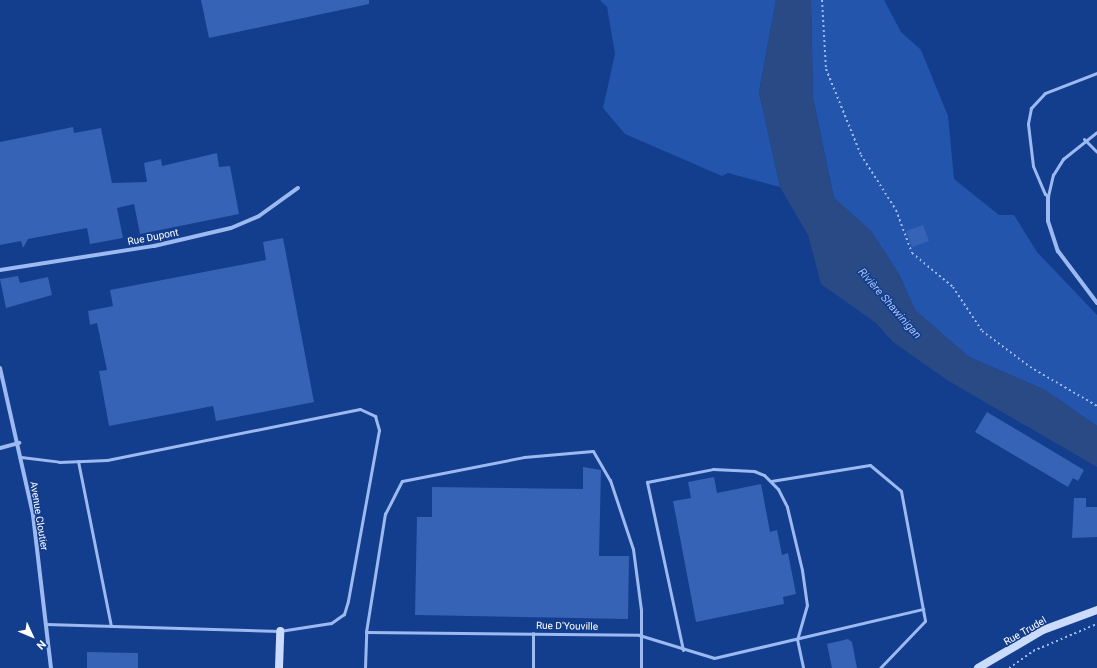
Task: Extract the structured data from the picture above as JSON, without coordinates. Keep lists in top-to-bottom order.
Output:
{
  "streets": {
    "main road": ["Rue Trudel"],
    "street": ["Rue Dupont", "Avenue Cloutier"],
    "lane": ["Rue D'Youville"]
  },
  "water": ["Rivière Shawinigan"],
  "north": "bottom right"
}
